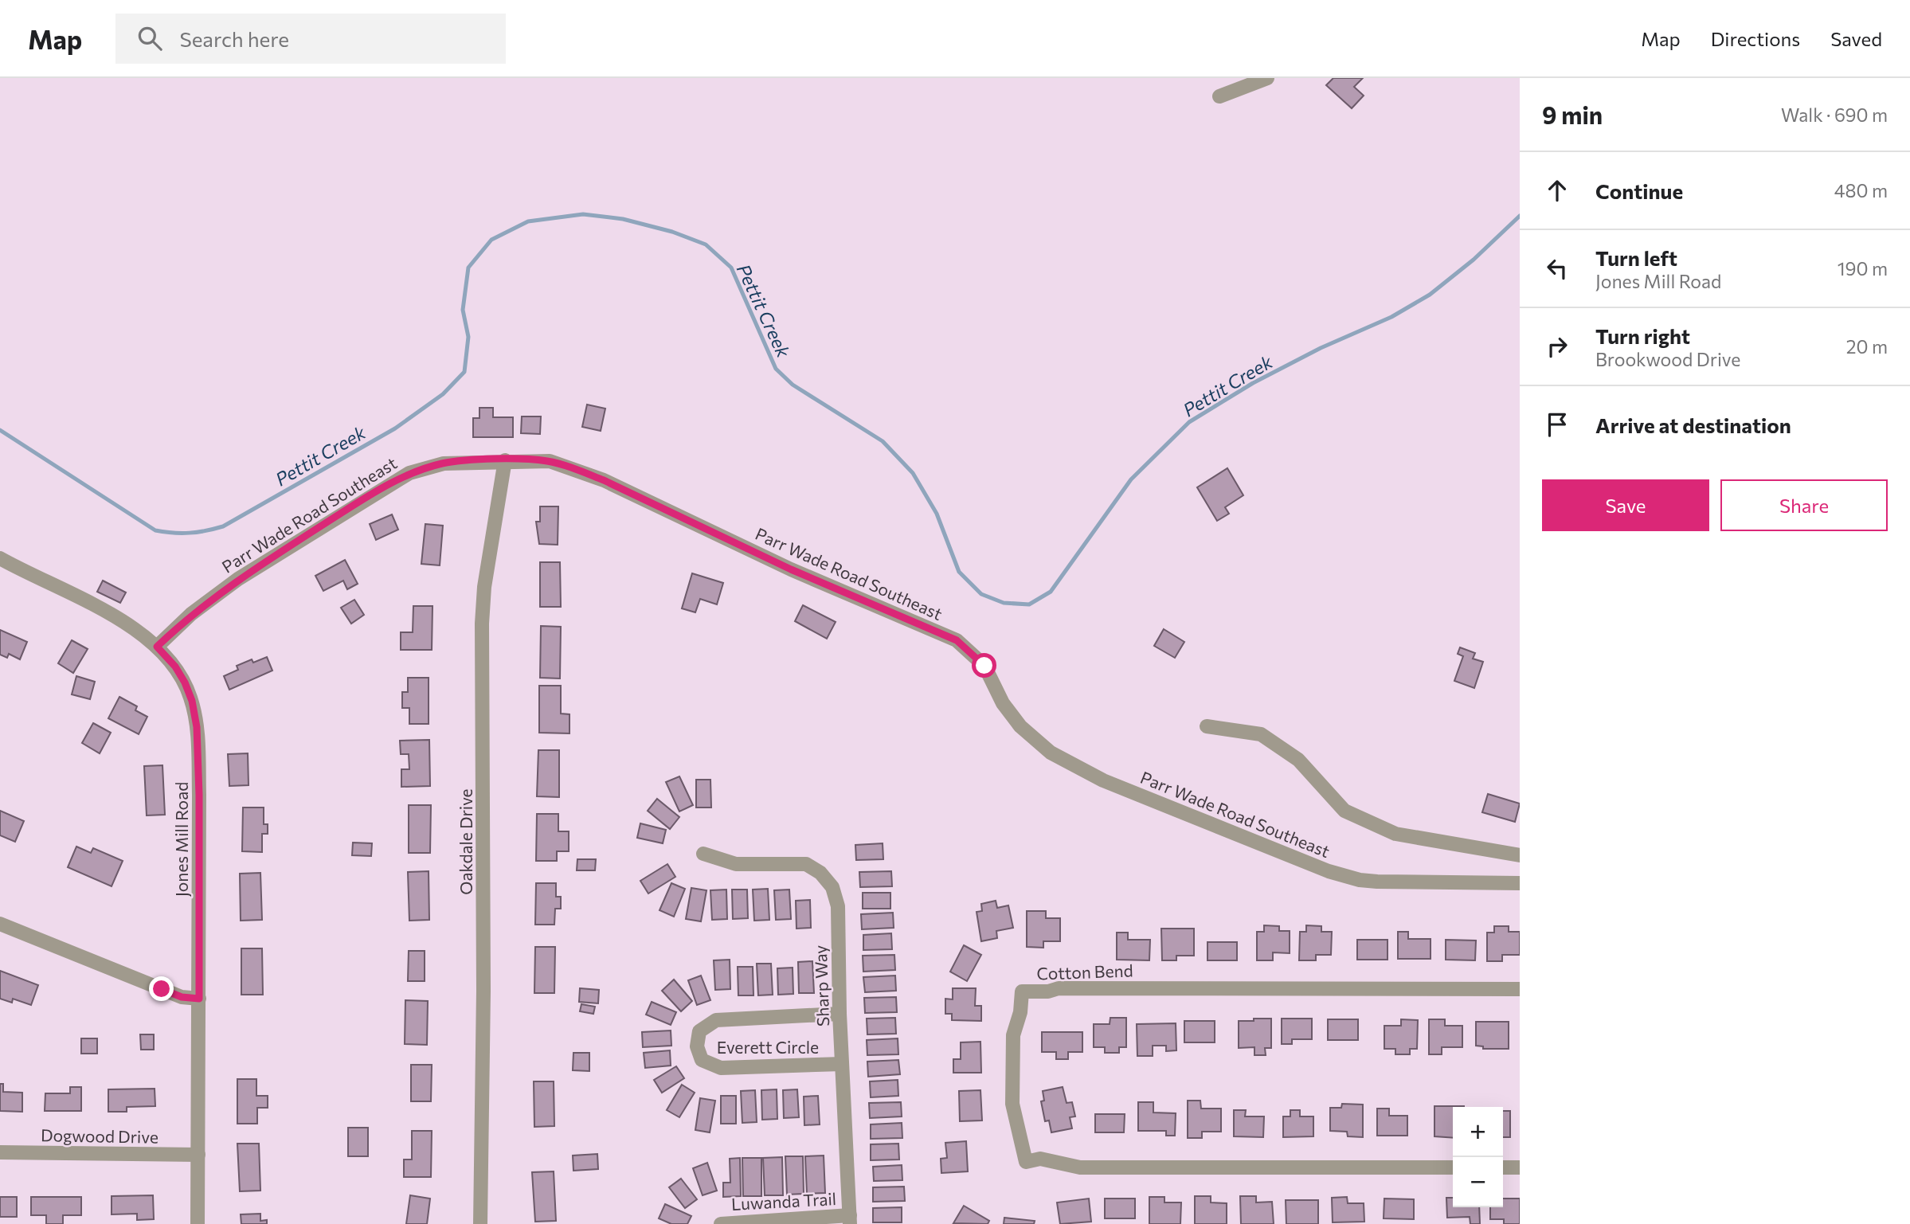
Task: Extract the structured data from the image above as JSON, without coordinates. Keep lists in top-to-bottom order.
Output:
{
  "streets": {
    "street": [
      "Parr Wade Road Southeast",
      "Jones Mill Road",
      "Oakdale Drive",
      "Cotton Bend",
      "Sharp Way",
      "Everett Circle",
      "Dogwood Drive",
      "Luwanda Trail"
    ]
  },
  "crossings": [
    ["Parr Wade Road Southeast", "Jones Mill Road"],
    ["Parr Wade Road Southeast", "Oakdale Drive"],
    ["Jones Mill Road", "Dogwood Drive"],
    ["Sharp Way", "Everett Circle"],
    ["Sharp Way", "Luwanda Trail"]
  ],
  "water": ["Pettit Creek"],
  "page": {
    "header": "Map",
    "search": "Search here",
    "nav": ["Map", "Directions", "Saved"],
    "heading": ["9 min", "Walk · 690 m"],
    "list": [
      ["Continue", "480 m"],
      ["Turn left", "Jones Mill Road", "190 m"],
      ["Turn right", "Brookwood Drive", "20 m"],
      "Arrive at destination"
    ],
    "buttons": ["Save", "Share"],
    "map_buttons": ["+", "−"]
  }
}
